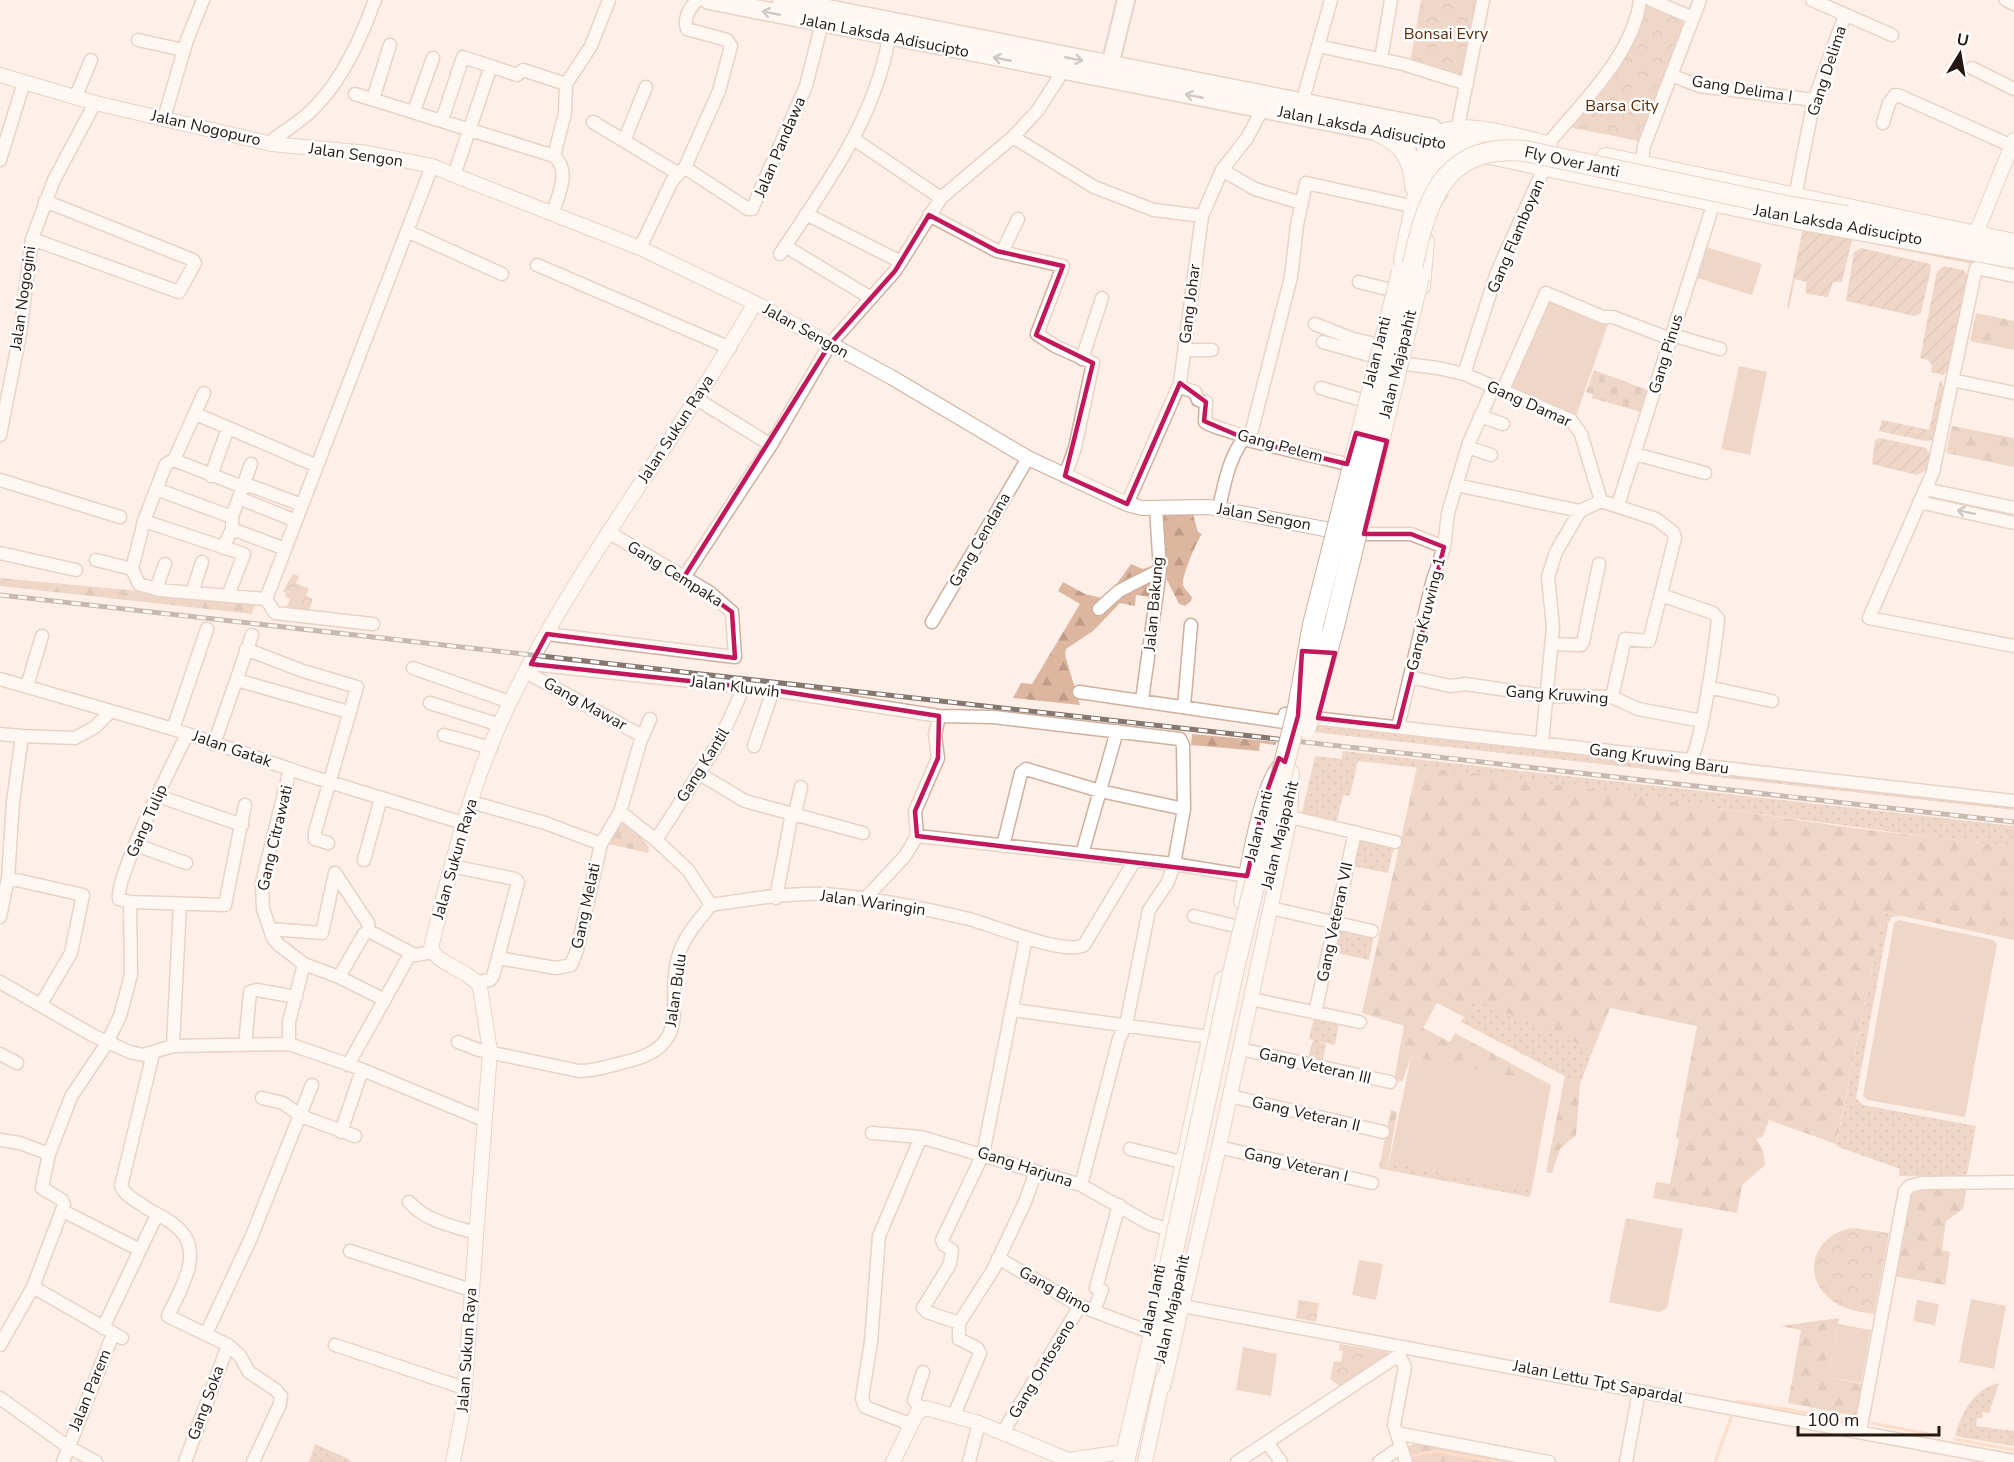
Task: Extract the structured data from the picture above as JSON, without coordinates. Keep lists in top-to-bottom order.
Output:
{
  "streets": {
    "highway": ["Jalan Laksda Adisucipto", "Fly Over Janti", "Jalan Majapahit"],
    "street": [
      "Gang Delima",
      "Gang Delima I",
      "Jalan Nogopuro",
      "Jalan Pandawa",
      "Jalan Sengon",
      "Gang Flamboyan",
      "Jalan Nogogini",
      "Gang Johar",
      "Jalan Janti",
      "Gang Pinus",
      "Gang Damar",
      "Jalan Sukun Raya",
      "Gang Pelem",
      "Gang Cendana",
      "Gang Cempaka",
      "Jalan Bakung",
      "Gang Kruwing 1",
      "Jalan Kluwih",
      "Gang Kruwing",
      "Gang Mawar",
      "Jalan Gatak",
      "Gang Kruwing Baru",
      "Gang Kantil",
      "Gang Tulip",
      "Gang Citrawati",
      "Jalan Waringin",
      "Gang Melati",
      "Gang Veteran VII",
      "Jalan Bulu",
      "Gang Veteran III",
      "Gang Veteran II",
      "Gang Veteran I",
      "Gang Harjuna",
      "Gang Bimo",
      "Gang Ontoseno",
      "Jalan Lettu Tpt Sapardal",
      "Jalan Parem",
      "Gang Soka"
    ]
  },
  "crossings": [
    ["Jalan Laksda Adisucipto", "Gang Delima"],
    ["Jalan Laksda Adisucipto", "Jalan Pandawa"],
    ["Jalan Laksda Adisucipto", "Fly Over Janti"],
    ["Jalan Laksda Adisucipto", "Gang Flamboyan"],
    ["Jalan Laksda Adisucipto", "Gang Johar"],
    ["Jalan Laksda Adisucipto", "Gang Pinus"],
    ["Gang Delima", "Gang Delima I"],
    ["Jalan Nogopuro", "Jalan Sengon"],
    ["Jalan Nogopuro", "Jalan Nogogini"],
    ["Jalan Sengon", "Gang Johar"],
    ["Jalan Sengon", "Jalan Janti"],
    ["Jalan Sengon", "Jalan Sukun Raya"],
    ["Jalan Sengon", "Gang Cendana"],
    ["Jalan Sengon", "Jalan Bakung"],
    ["Fly Over Janti", "Jalan Majapahit"],
    ["Gang Flamboyan", "Gang Damar"],
    ["Gang Johar", "Gang Pelem"],
    ["Jalan Janti", "Jalan Majapahit"],
    ["Jalan Janti", "Gang Damar"],
    ["Jalan Janti", "Gang Pelem"],
    ["Jalan Janti", "Gang Kruwing 1"],
    ["Jalan Janti", "Gang Kruwing Baru"],
    ["Jalan Janti", "Gang Veteran III"],
    ["Jalan Janti", "Gang Veteran II"],
    ["Jalan Janti", "Gang Veteran I"],
    ["Jalan Janti", "Gang Harjuna"],
    ["Jalan Janti", "Gang Bimo"],
    ["Jalan Janti", "Jalan Lettu Tpt Sapardal"],
    ["Jalan Majapahit", "Gang Kruwing Baru"],
    ["Jalan Sukun Raya", "Gang Cempaka"],
    ["Jalan Sukun Raya", "Jalan Kluwih"],
    ["Jalan Sukun Raya", "Gang Mawar"],
    ["Jalan Sukun Raya", "Jalan Gatak"],
    ["Jalan Sukun Raya", "Jalan Bulu"],
    ["Gang Kruwing 1", "Gang Kruwing"],
    ["Gang Kruwing 1", "Gang Kruwing Baru"],
    ["Jalan Kluwih", "Gang Mawar"],
    ["Jalan Kluwih", "Gang Kantil"],
    ["Jalan Gatak", "Gang Tulip"],
    ["Jalan Gatak", "Gang Citrawati"],
    ["Jalan Waringin", "Jalan Bulu"],
    ["Gang Bimo", "Gang Ontoseno"]
  ],
  "parks": ["Bonsai Evry", "Barsa City"],
  "scale_bar": "100 m",
  "north": "top"
}
